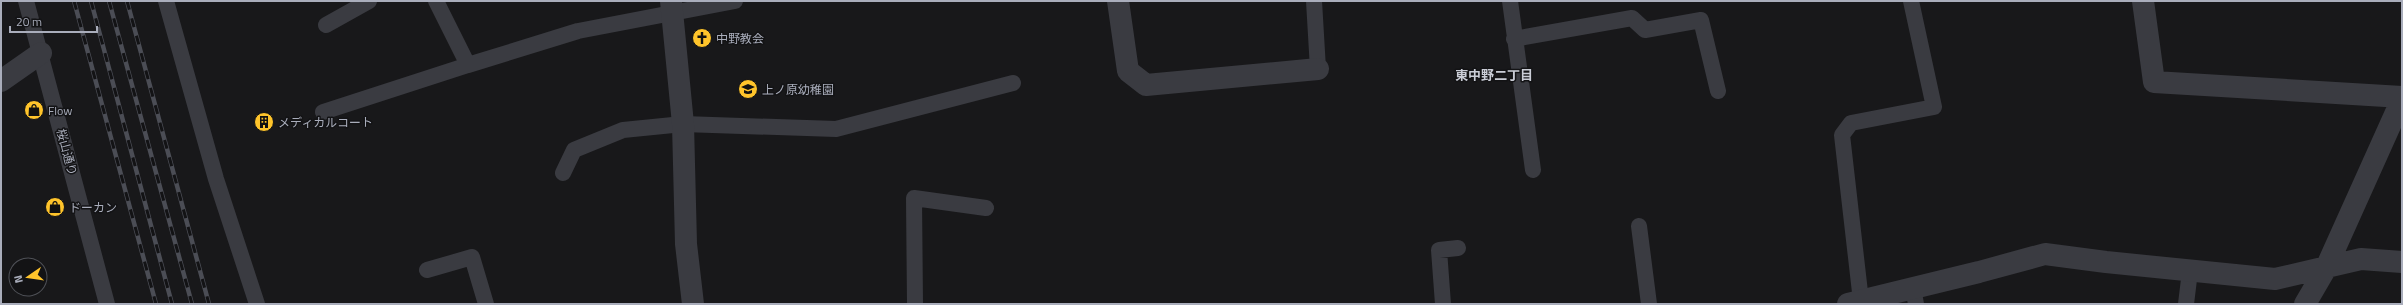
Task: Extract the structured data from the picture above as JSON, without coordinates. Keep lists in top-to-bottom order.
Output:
{
  "streets": {
    "lane": ["桜山通り"]
  },
  "districts": ["東中野二丁目"],
  "places": {
    "church": ["中野教会"],
    "school or university": ["上ノ原幼稚園"],
    "shop": ["Flow", "ドーカン"],
    "building": ["メディカルコート"]
  },
  "scale_bar": "20 m",
  "north": "left"
}
